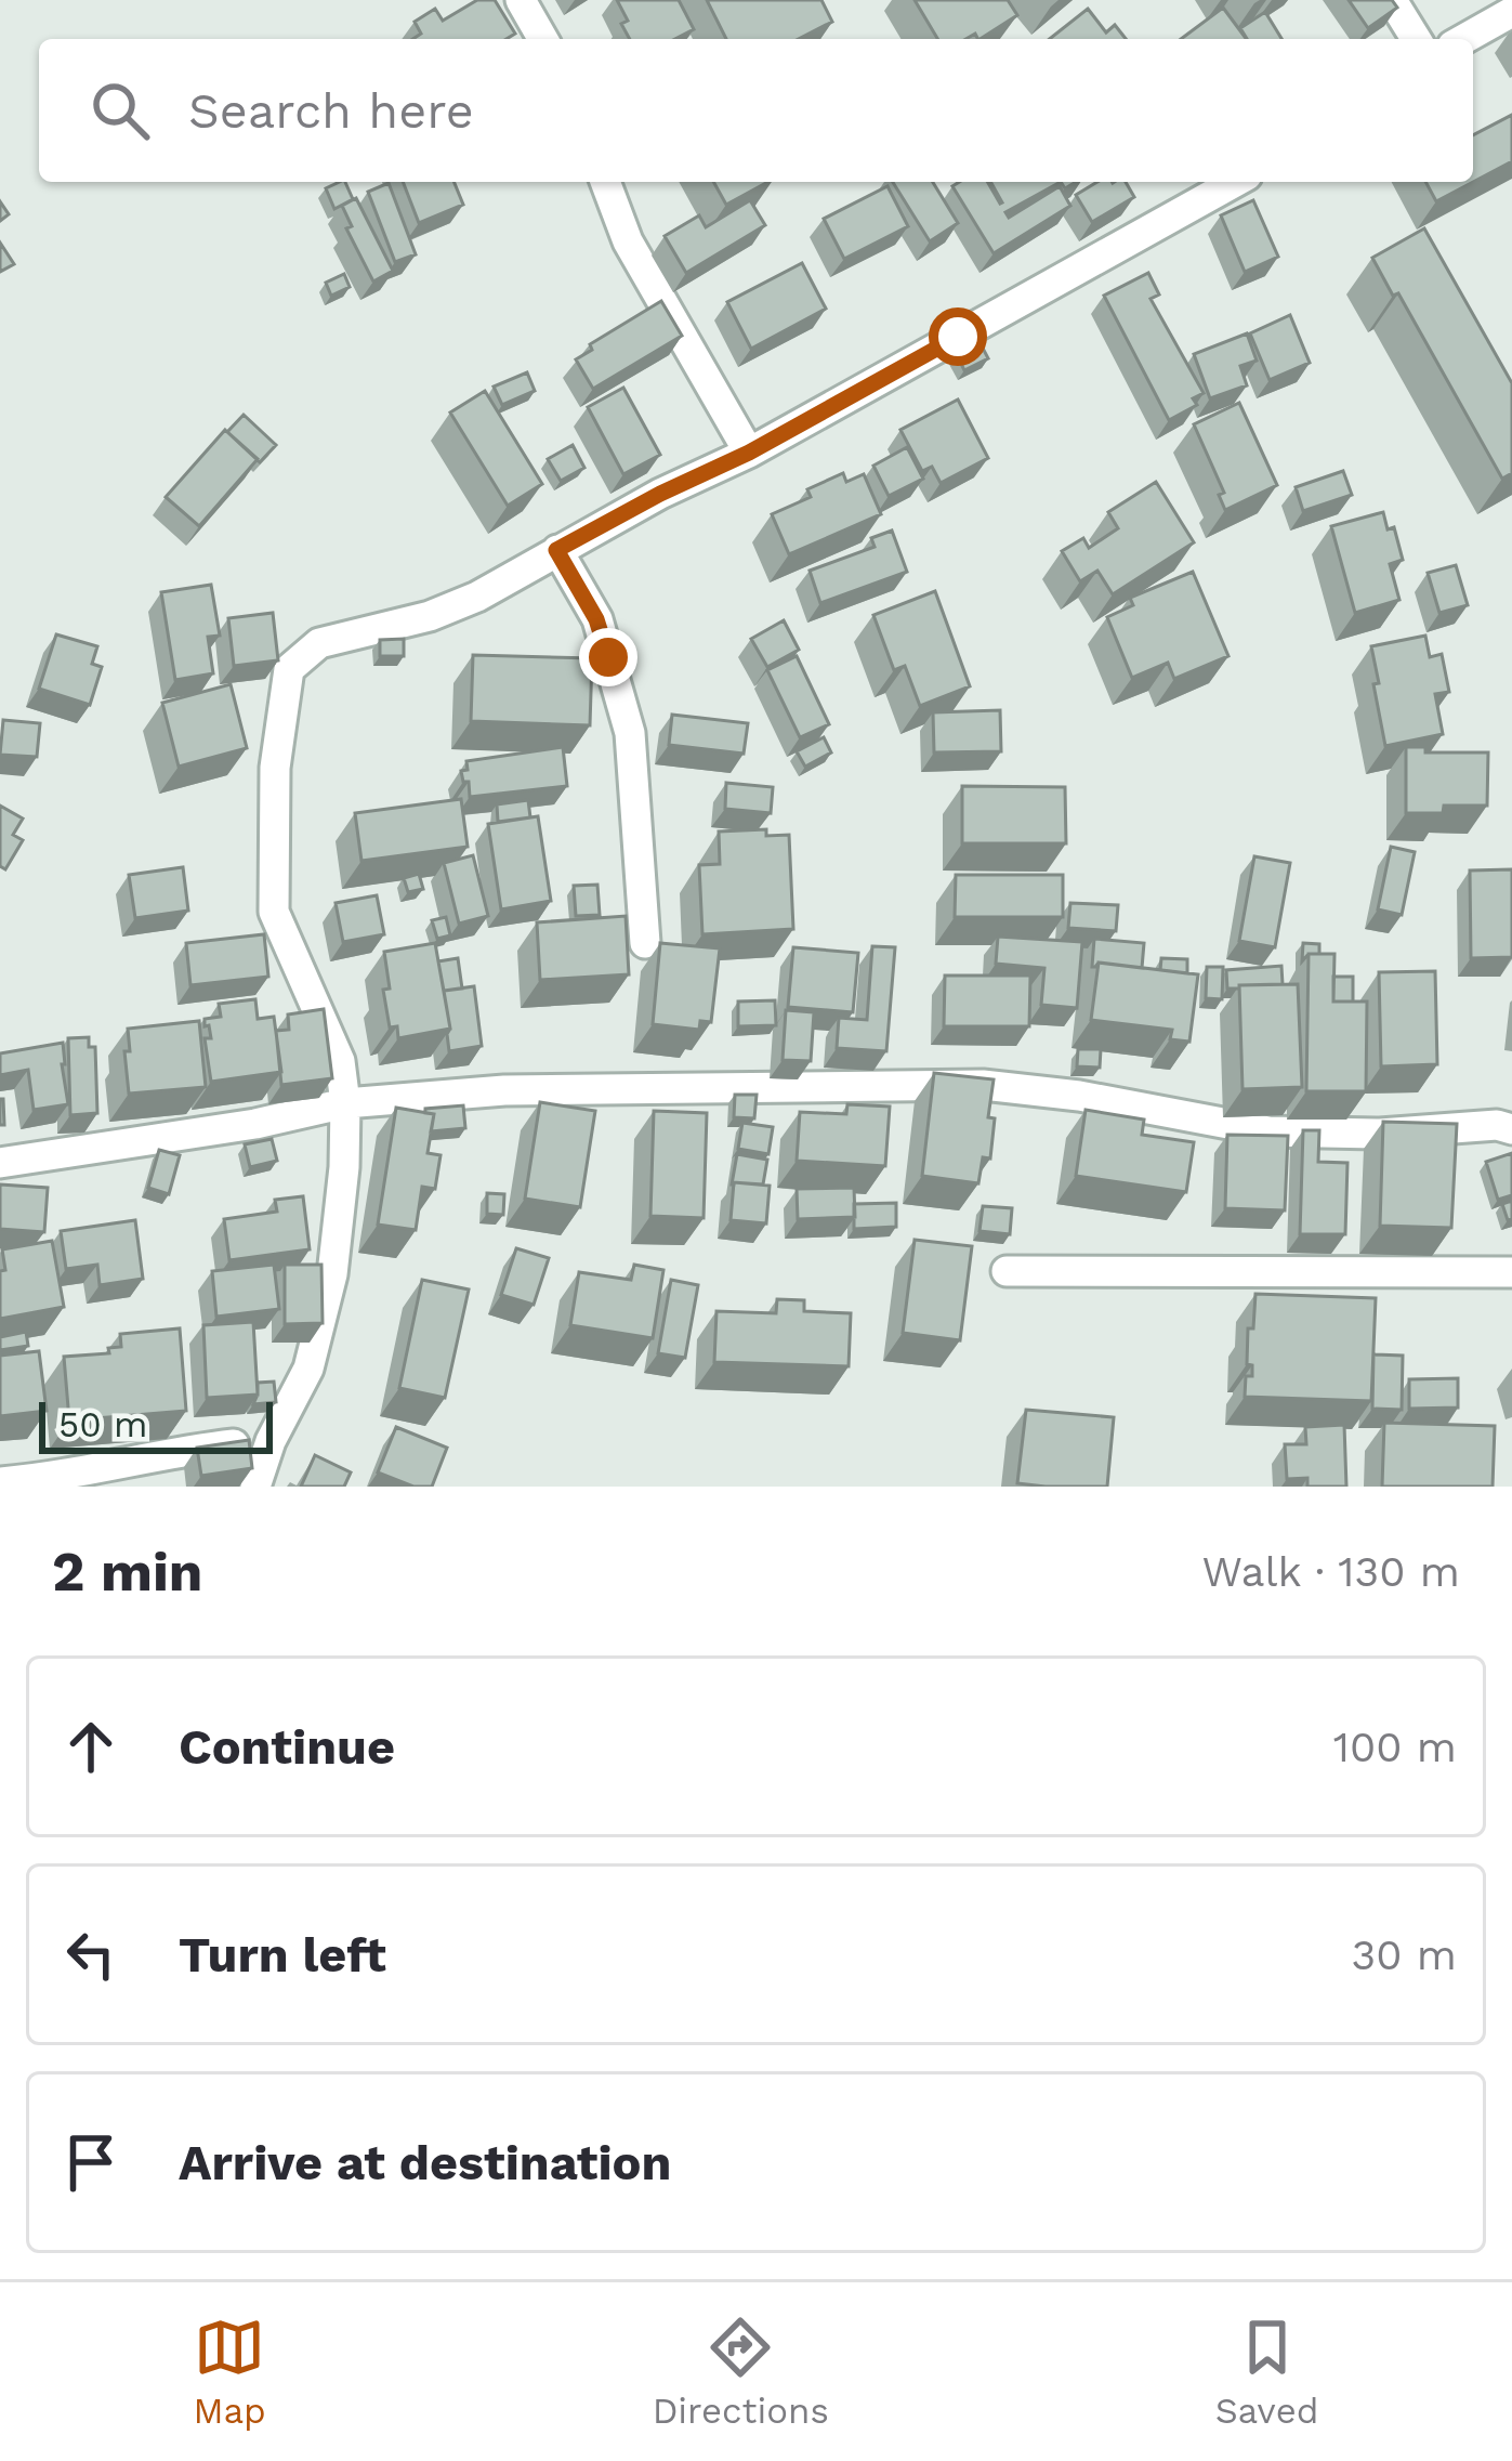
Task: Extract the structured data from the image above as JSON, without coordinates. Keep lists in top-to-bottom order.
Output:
{
  "scale_bar": "50 m",
  "page": {
    "search": "Search here",
    "scale": "50 m",
    "heading": ["2 min", "Walk · 130 m"],
    "list": [
      ["Continue", "100 m"],
      ["Turn left", "30 m"],
      "Arrive at destination"
    ],
    "nav": ["Map", "Directions", "Saved"]
  }
}
